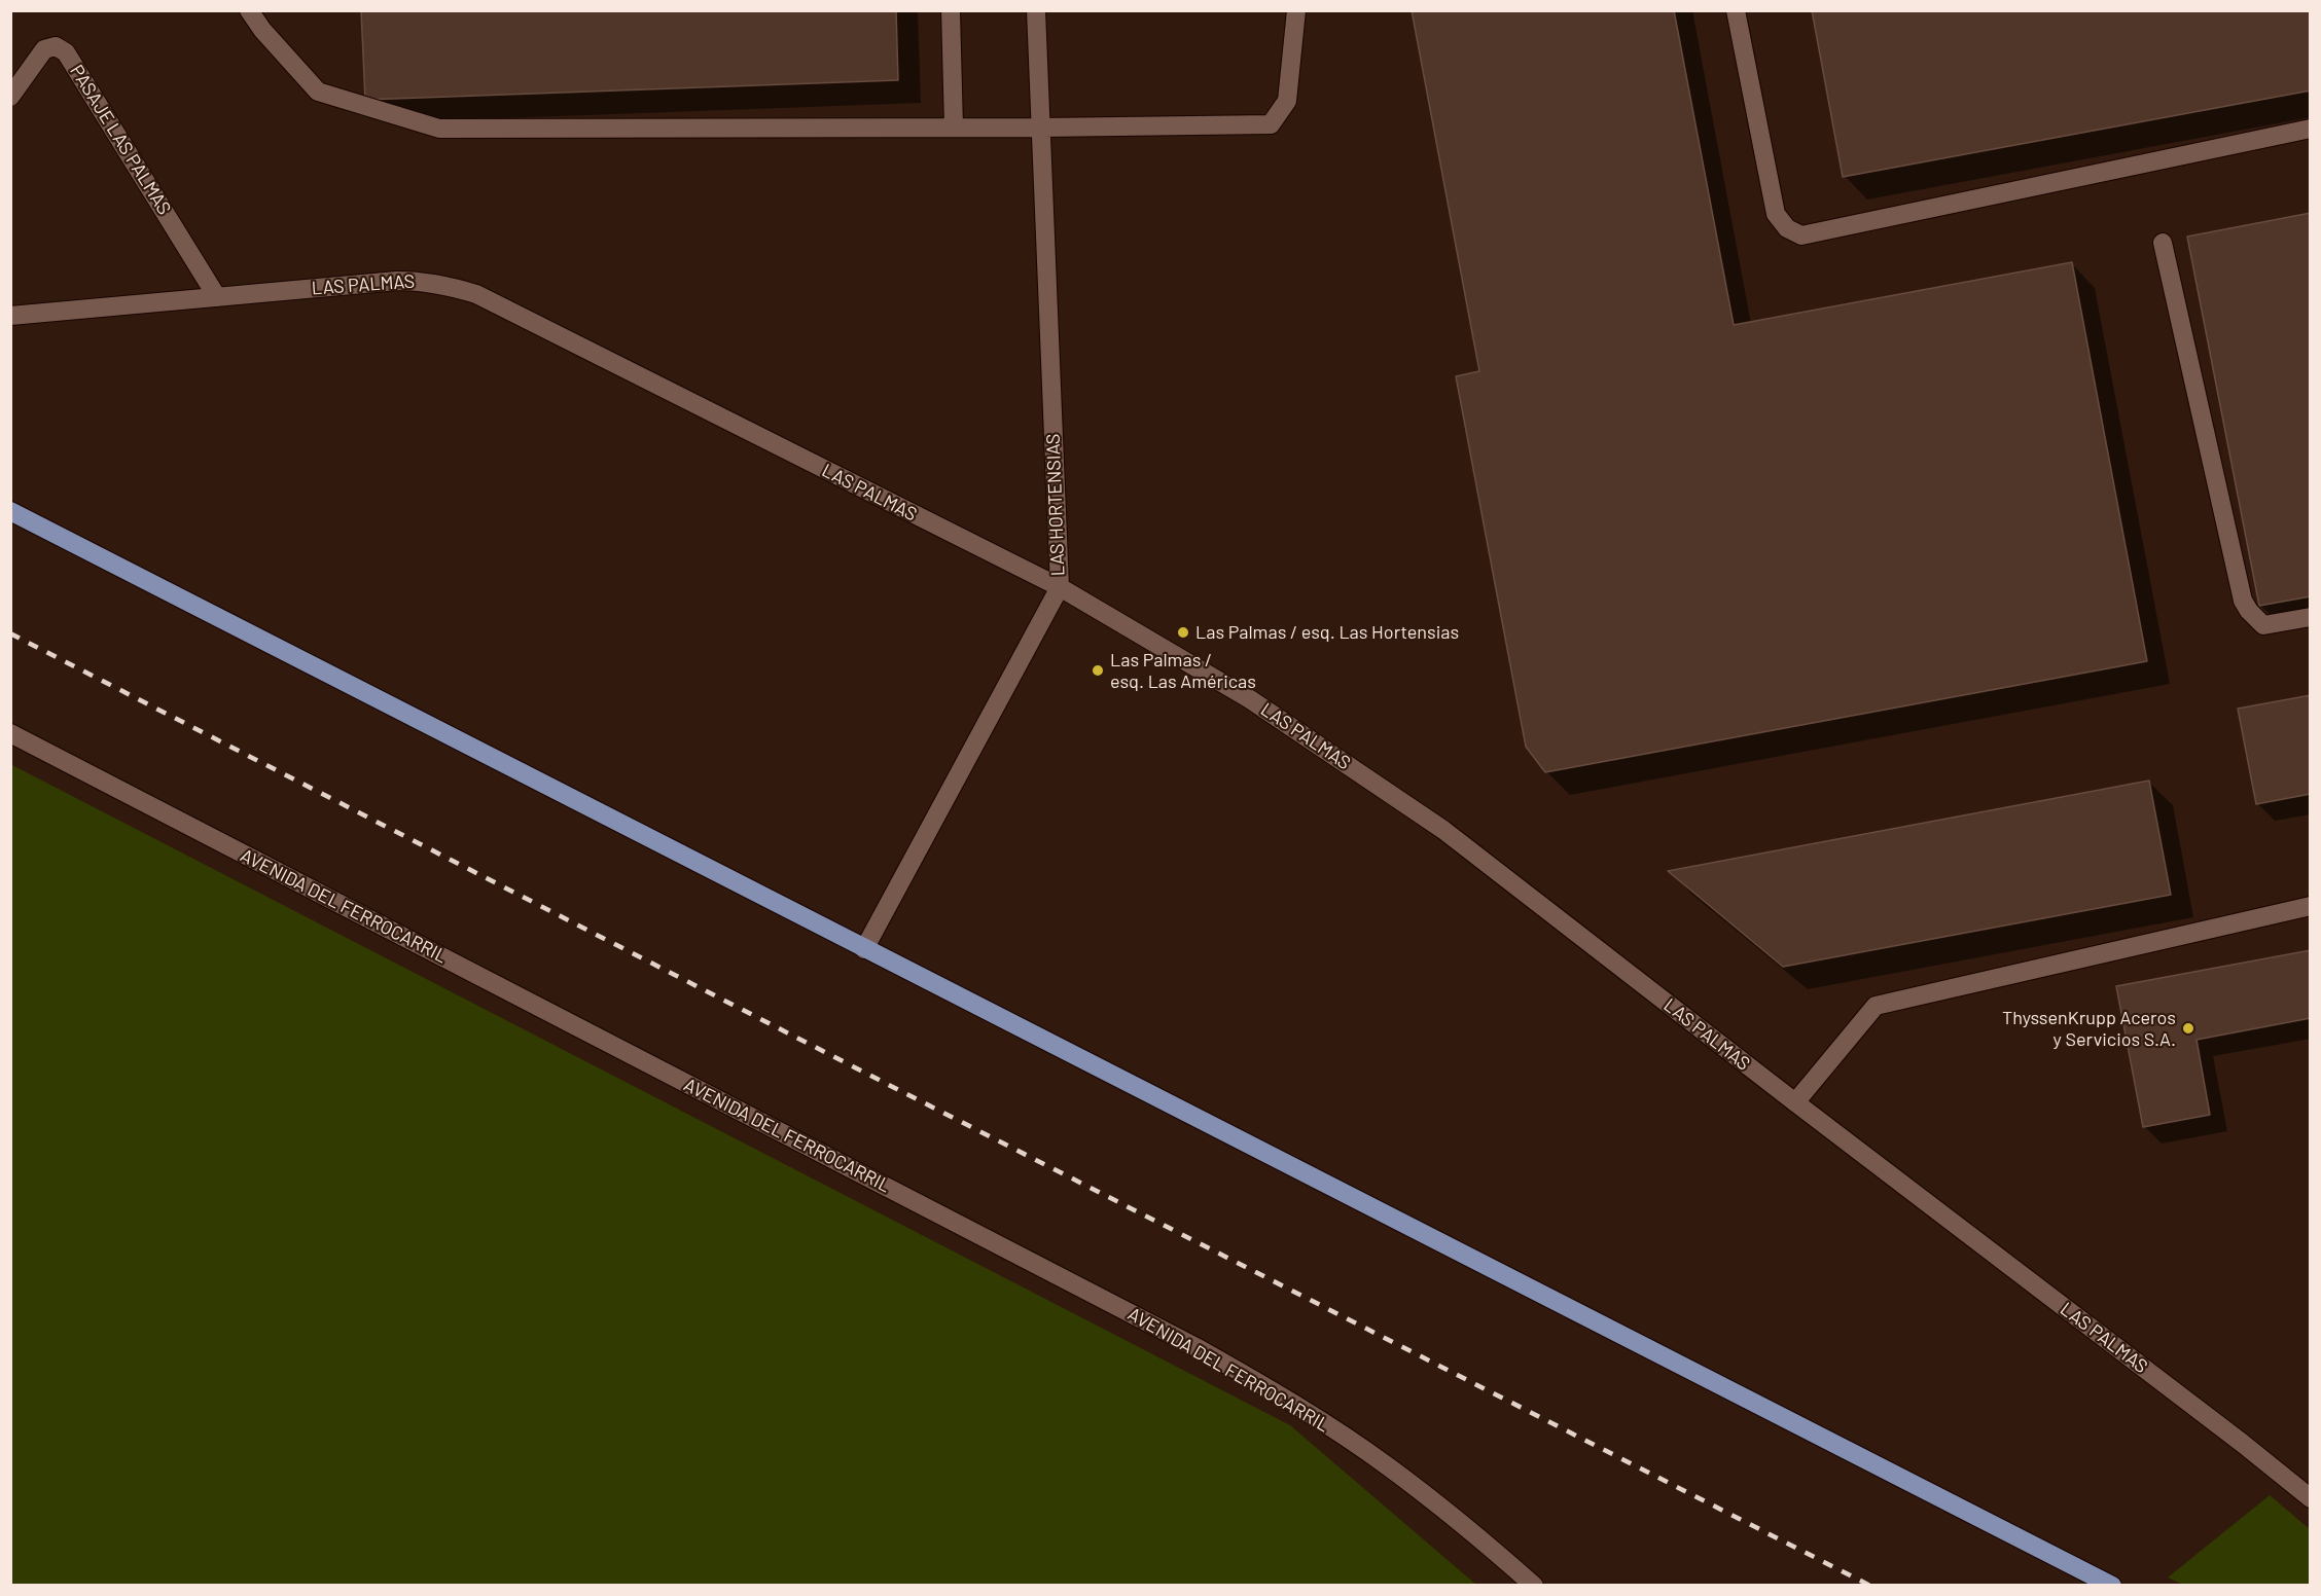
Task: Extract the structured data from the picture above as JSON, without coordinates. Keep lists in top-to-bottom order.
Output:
{
  "streets": {
    "street": [
      "PASAJE LAS PALMAS",
      "LAS PALMAS",
      "LAS HORTENSIAS",
      "AVENIDA DEL FERROCARRIL"
    ]
  },
  "crossings": [
    ["PASAJE LAS PALMAS", "LAS PALMAS"],
    ["LAS PALMAS", "LAS HORTENSIAS"]
  ],
  "places": ["Las Palmas / esq. Las Hortensias", "Las Palmas / esq. Las Américas", "ThyssenKrupp Aceros y Servicios S.A."]
}
